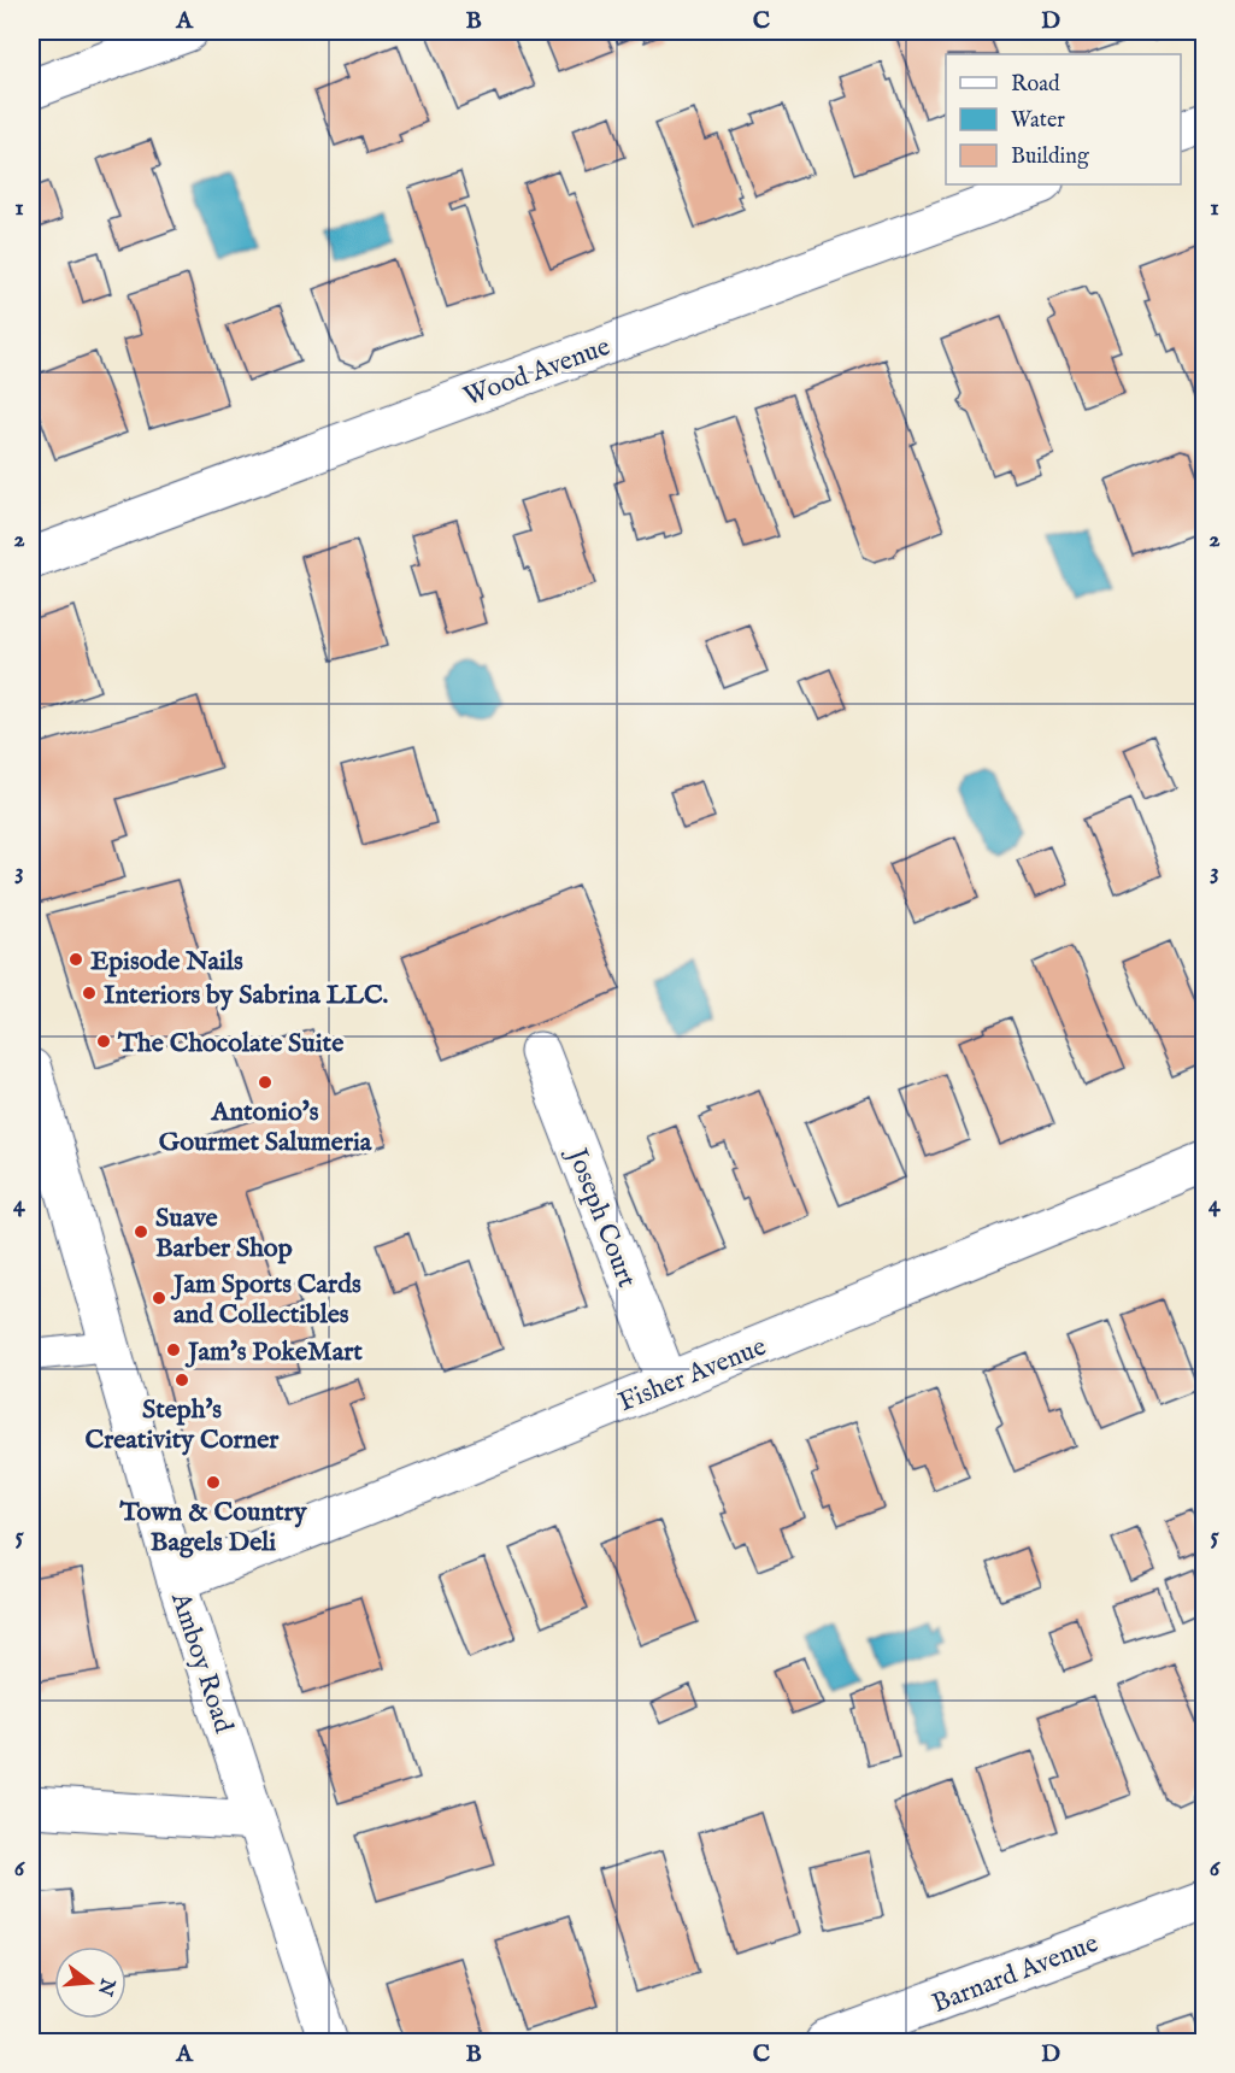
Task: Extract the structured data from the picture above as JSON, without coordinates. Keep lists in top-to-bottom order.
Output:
{
  "streets": {
    "street": [
      "Wood Avenue",
      "Joseph Court",
      "Fisher Avenue",
      "Amboy Road",
      "Barnard Avenue"
    ]
  },
  "crossings": [
    ["Joseph Court", "Fisher Avenue"],
    ["Fisher Avenue", "Amboy Road"]
  ],
  "places": [
    "Episode Nails",
    "Interiors by Sabrina LLC.",
    "The Chocolate Suite",
    "Antonio's Gourmet Salumeria",
    "Suave Barber Shop",
    "Jam Sports Cards and Collectibles",
    "Jam's PokeMart",
    "Steph's Creativity Corner",
    "Town & Country Bagels Deli"
  ],
  "legend": ["Road", "Water", "Building"],
  "north": "right",
  "grid": {
    "columns": [
      "A",
      "B",
      "C",
      "D"
    ],
    "rows": [
      "1",
      "2",
      "3",
      "4",
      "5",
      "6"
    ]
  }
}
